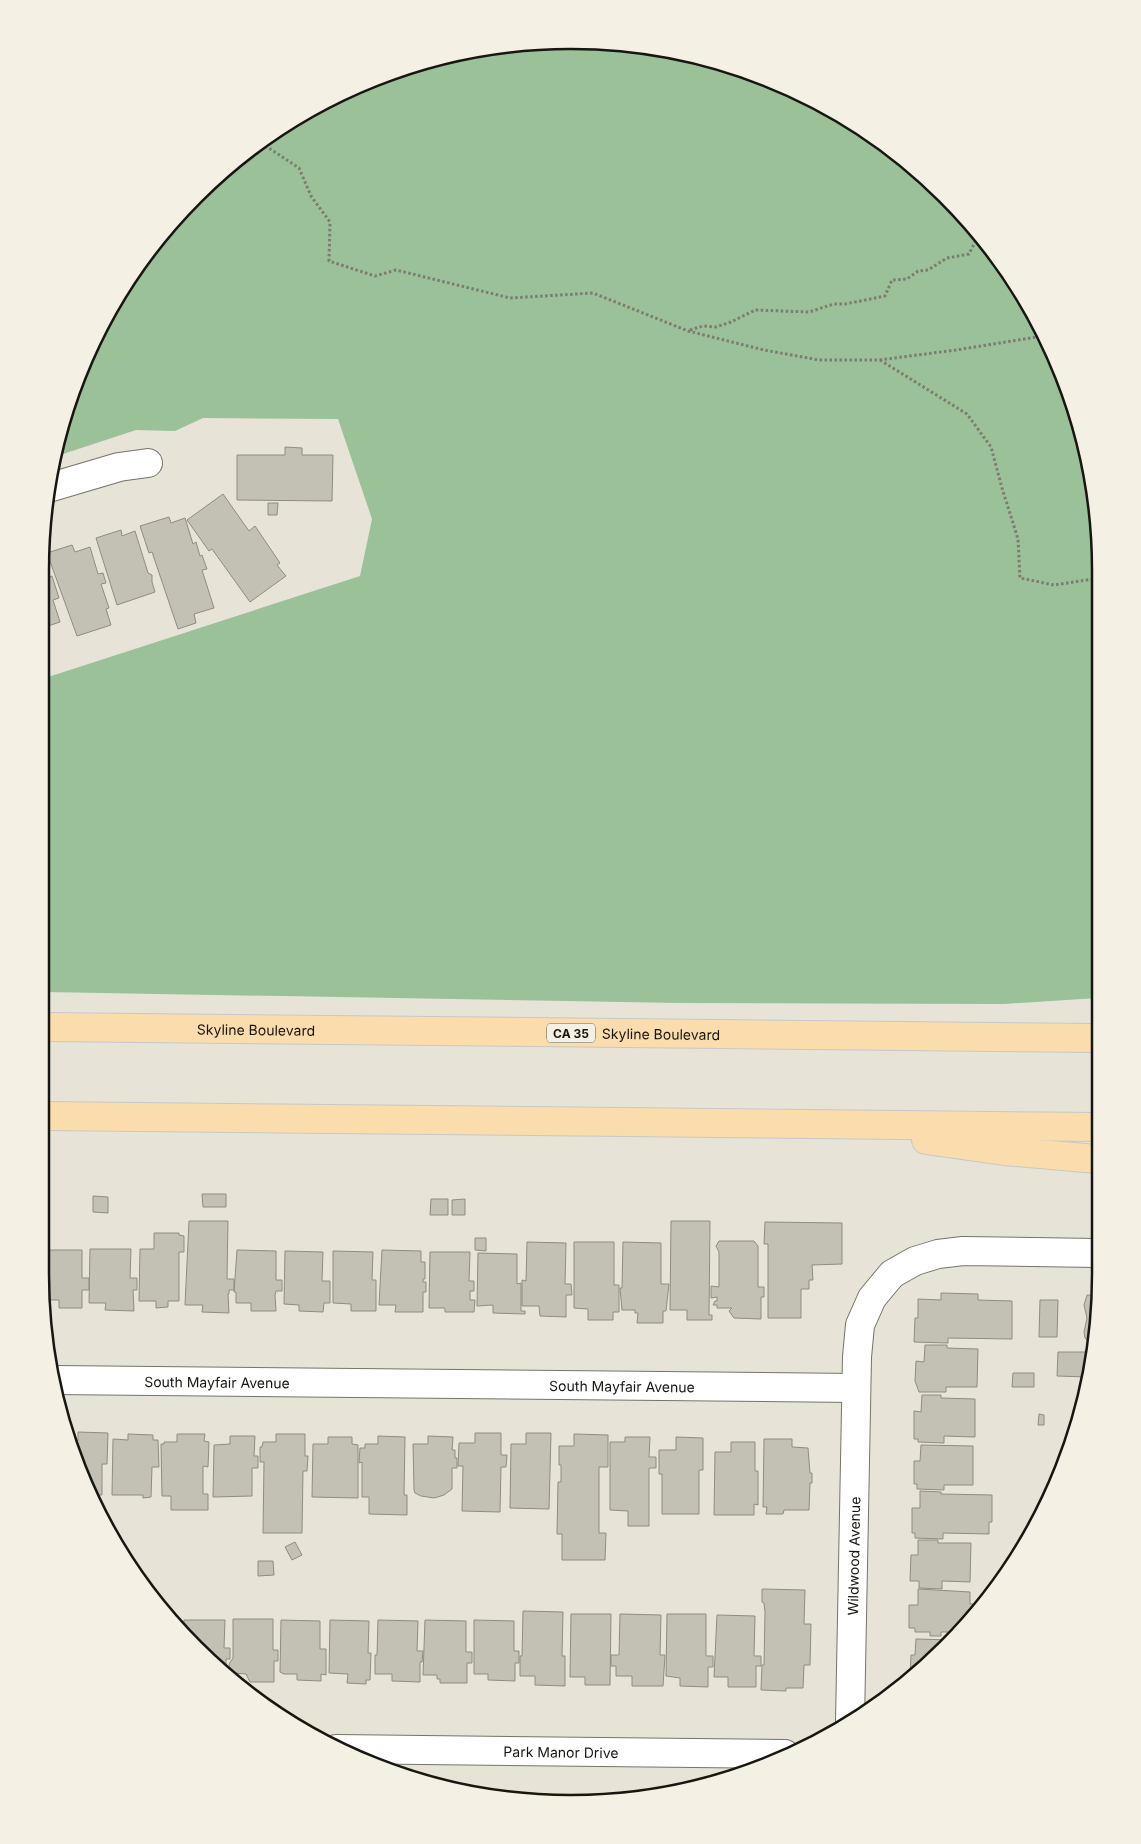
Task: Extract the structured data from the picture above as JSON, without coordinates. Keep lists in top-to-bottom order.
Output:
{
  "streets": {
    "main road": ["Skyline Boulevard", "CA 35"],
    "street": ["South Mayfair Avenue", "Wildwood Avenue", "Park Manor Drive"]
  },
  "crossings": [
    ["South Mayfair Avenue", "Wildwood Avenue"]
  ]
}
